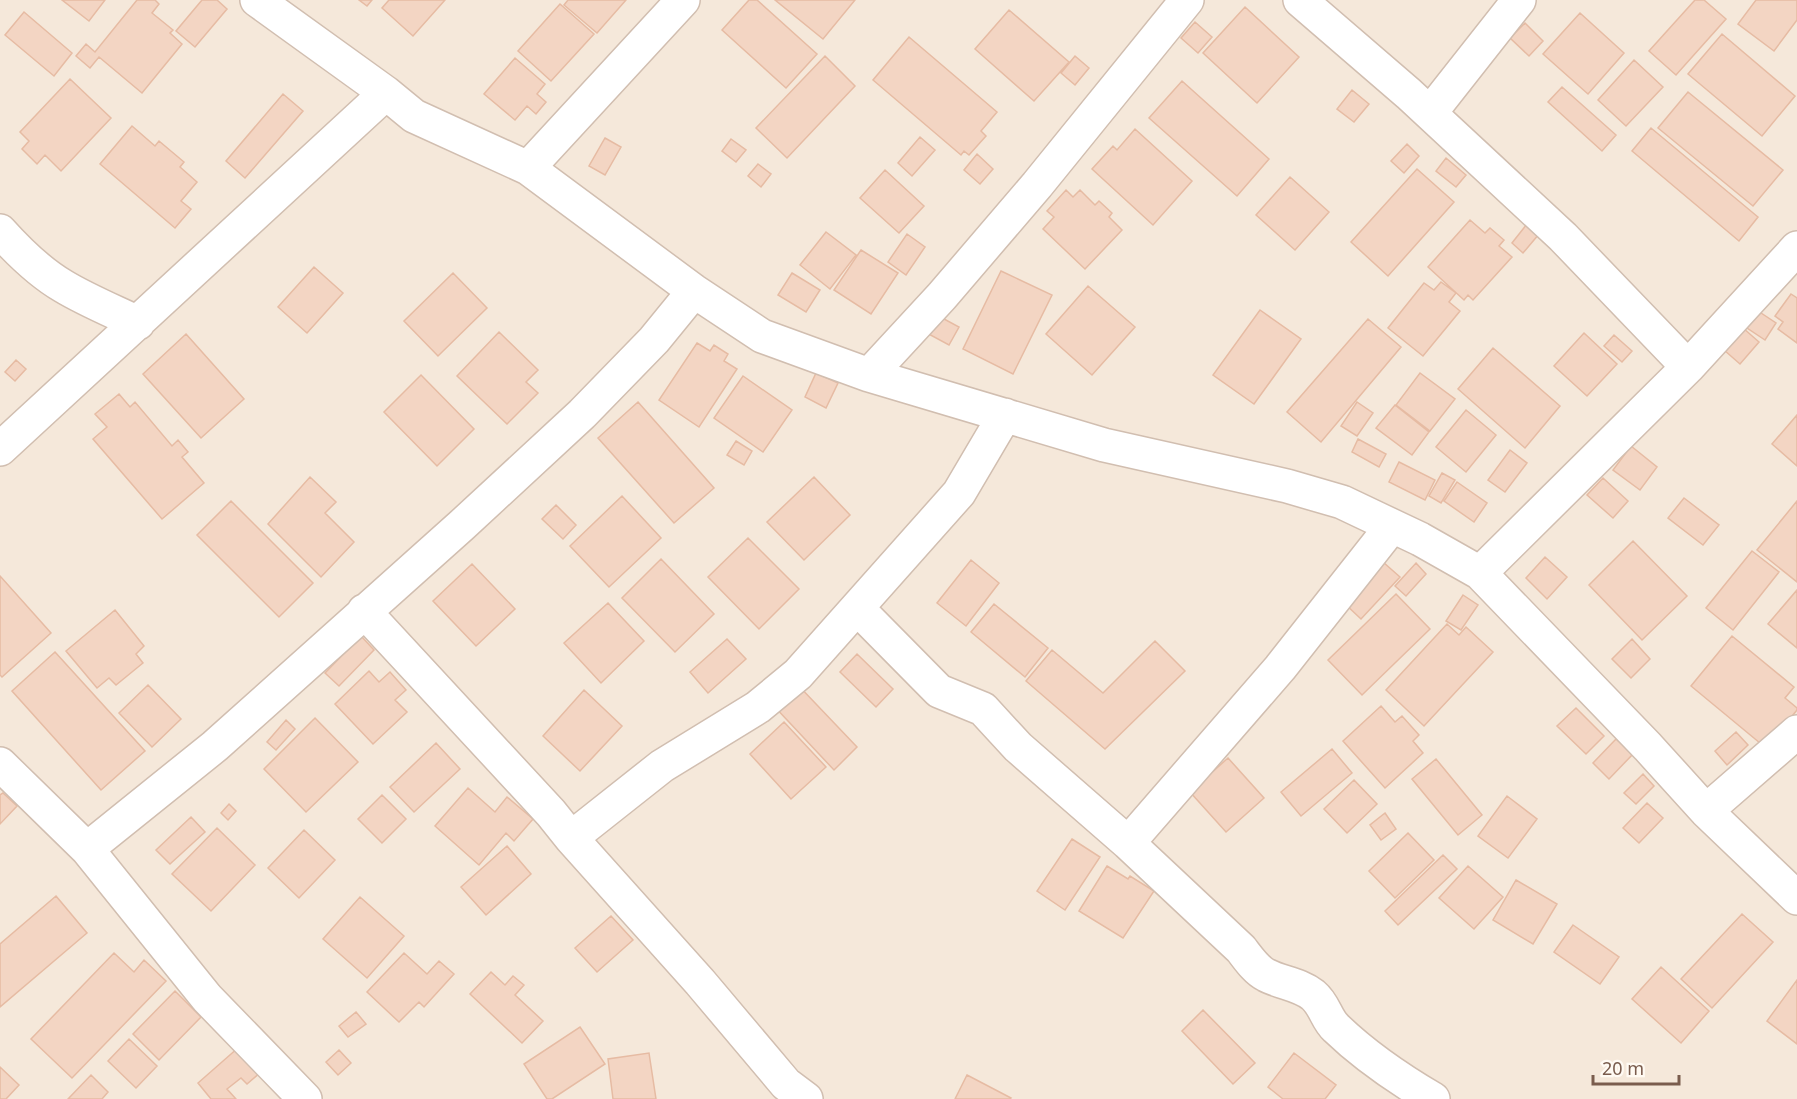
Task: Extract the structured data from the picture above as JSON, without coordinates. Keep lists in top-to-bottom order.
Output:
{
  "scale_bar": "20 m"
}
